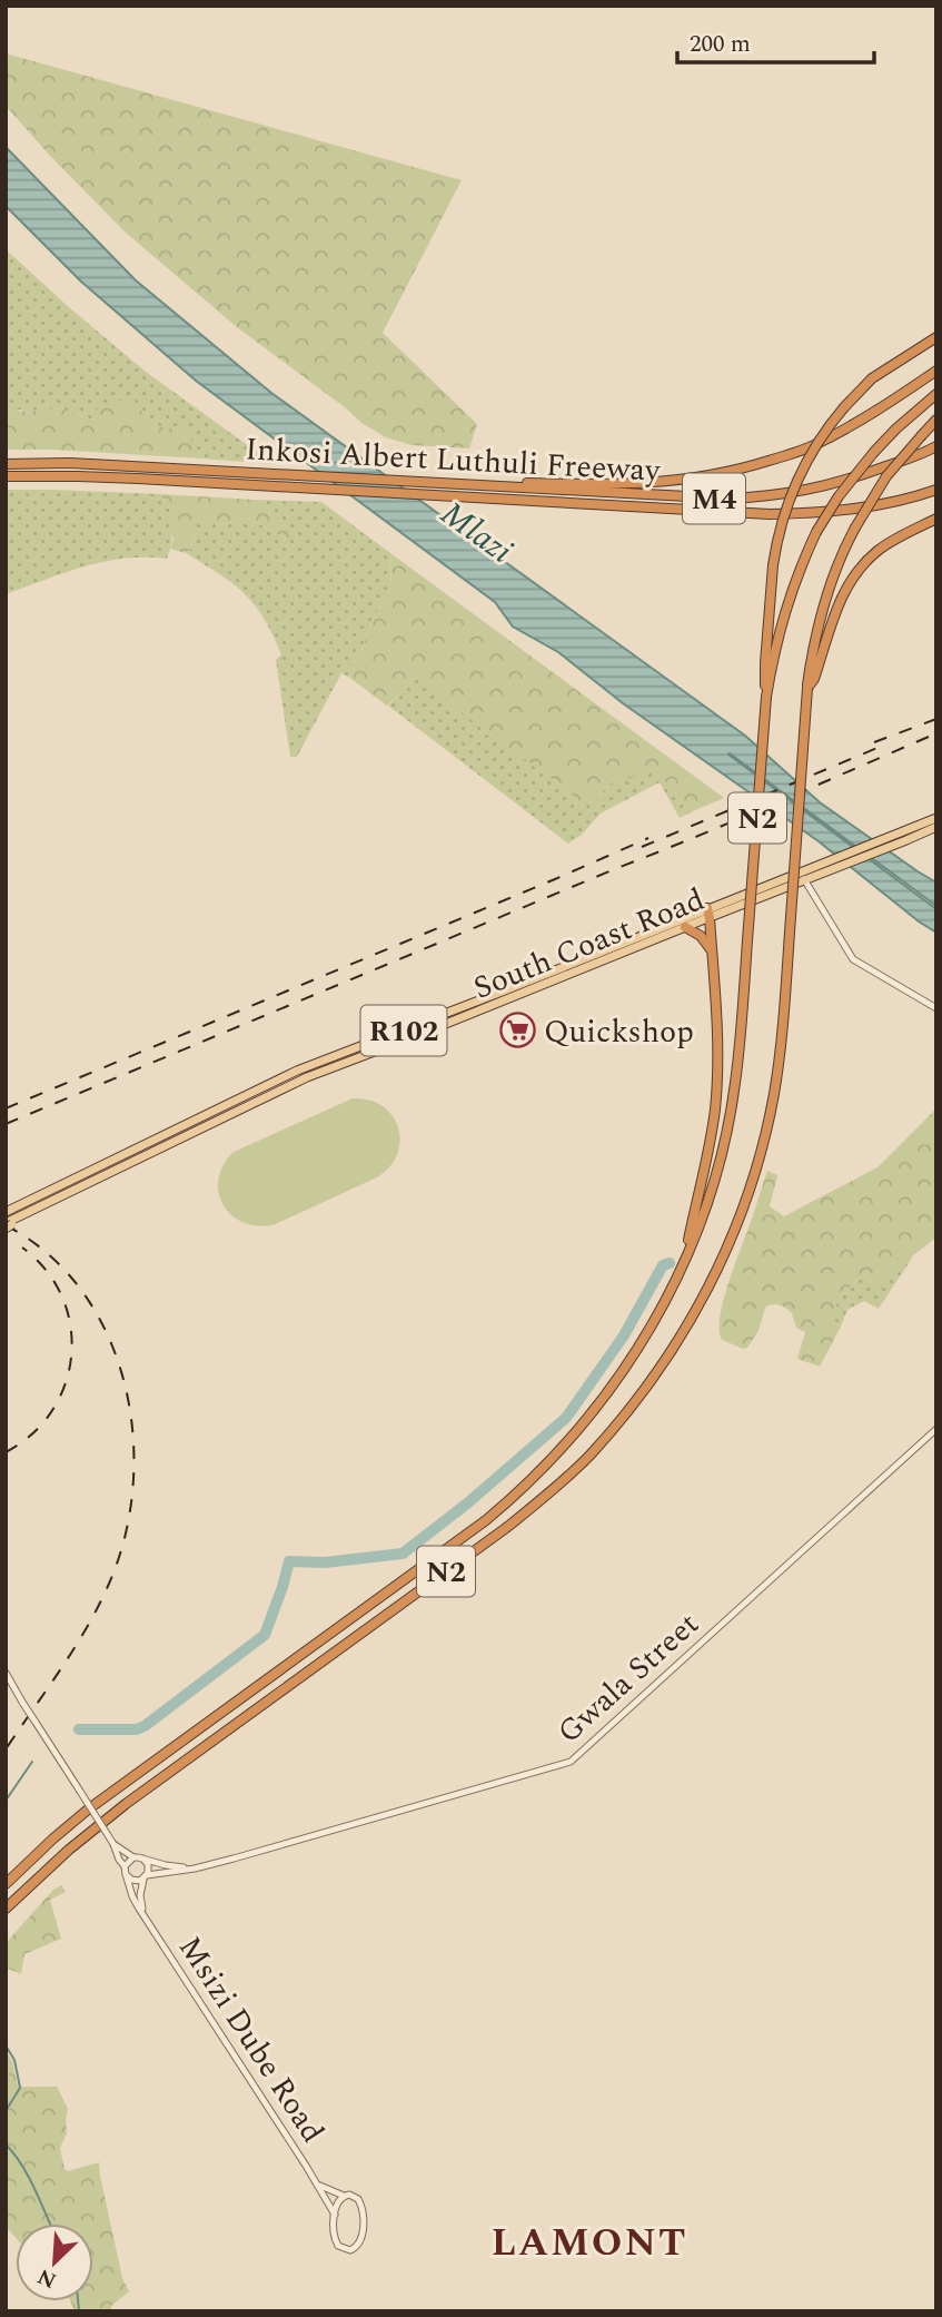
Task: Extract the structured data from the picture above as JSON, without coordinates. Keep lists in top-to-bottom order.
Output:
{
  "streets": {
    "highway": ["Inkosi Albert Luthuli Freeway", "M4", "N2"],
    "main road": ["South Coast Road", "R102"],
    "street": ["Gwala Street", "Msizi Dube Road"]
  },
  "crossings": [
    ["Gwala Street", "Msizi Dube Road"]
  ],
  "districts": ["LAMONT"],
  "water": ["Mlazi"],
  "places": {
    "supermarket": ["Quickshop"]
  },
  "scale_bar": "200 m",
  "north": "bottom left"
}
